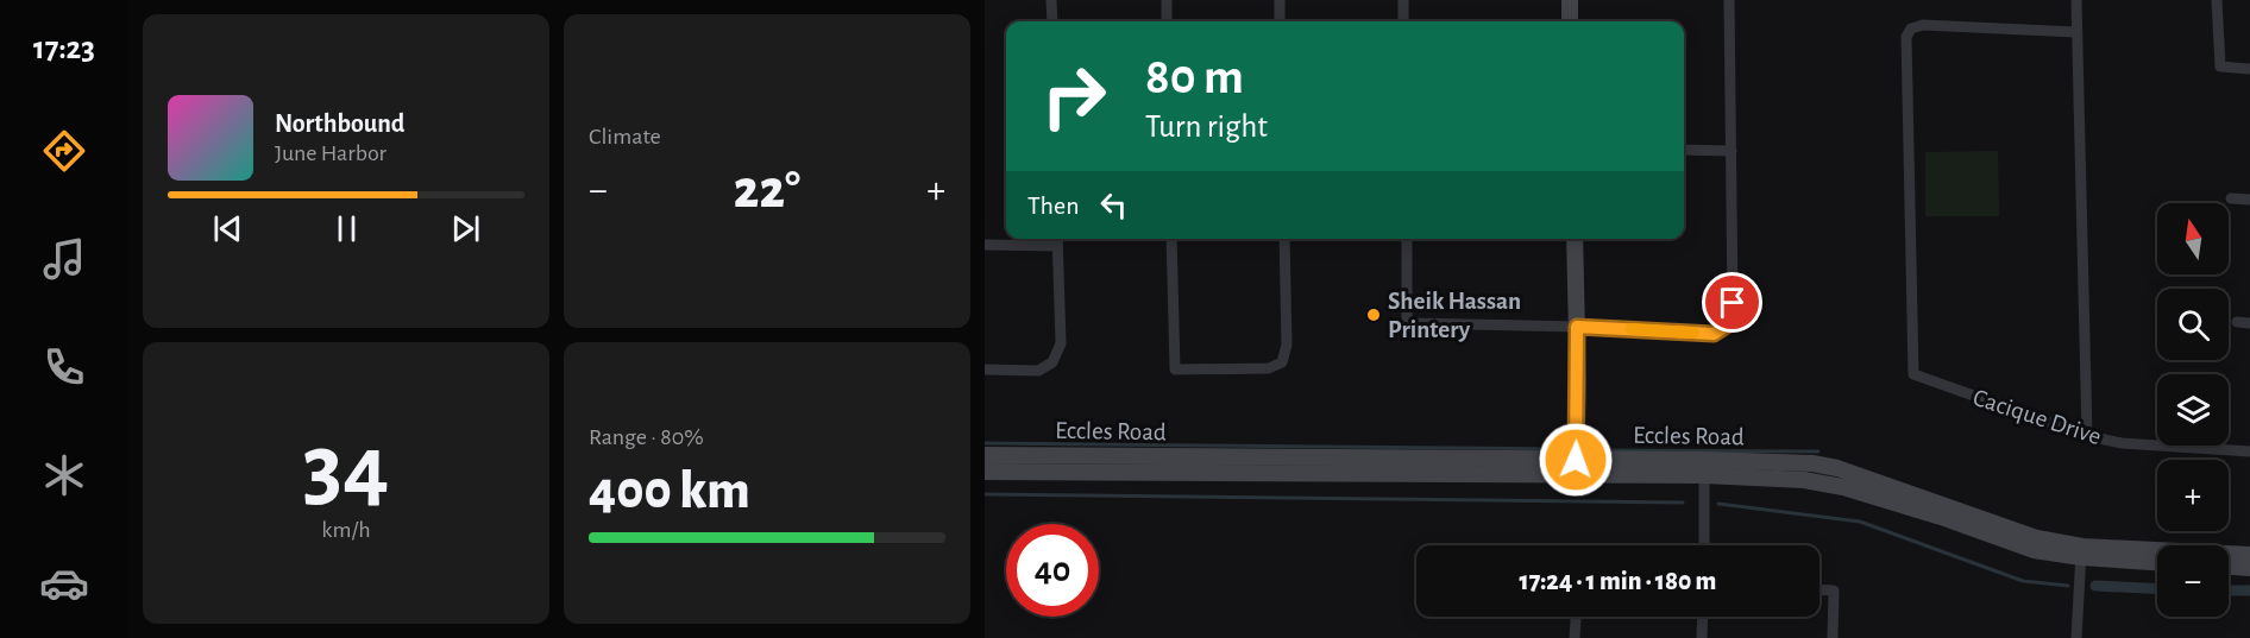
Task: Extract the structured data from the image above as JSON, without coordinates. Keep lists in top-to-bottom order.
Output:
{
  "streets": {
    "street": ["Cacique Drive", "Eccles Road"]
  },
  "places": ["Sheik Hassan Printery"],
  "north": "top",
  "page": {
    "tabs": "17:23",
    "tile": [
      "Climate",
      ["34", "km/h"],
      ["Range · 80%", "400 km"]
    ],
    "turn": ["80 m", "Turn right"],
    "song": ["Northbound", "June Harbor"],
    "heat": ["−", "22°", "+"],
    "then": "Then",
    "map_buttons": ["+", "−"],
    "limit": "40",
    "trip": "17:24 · 1 min · 180 m"
  }
}
